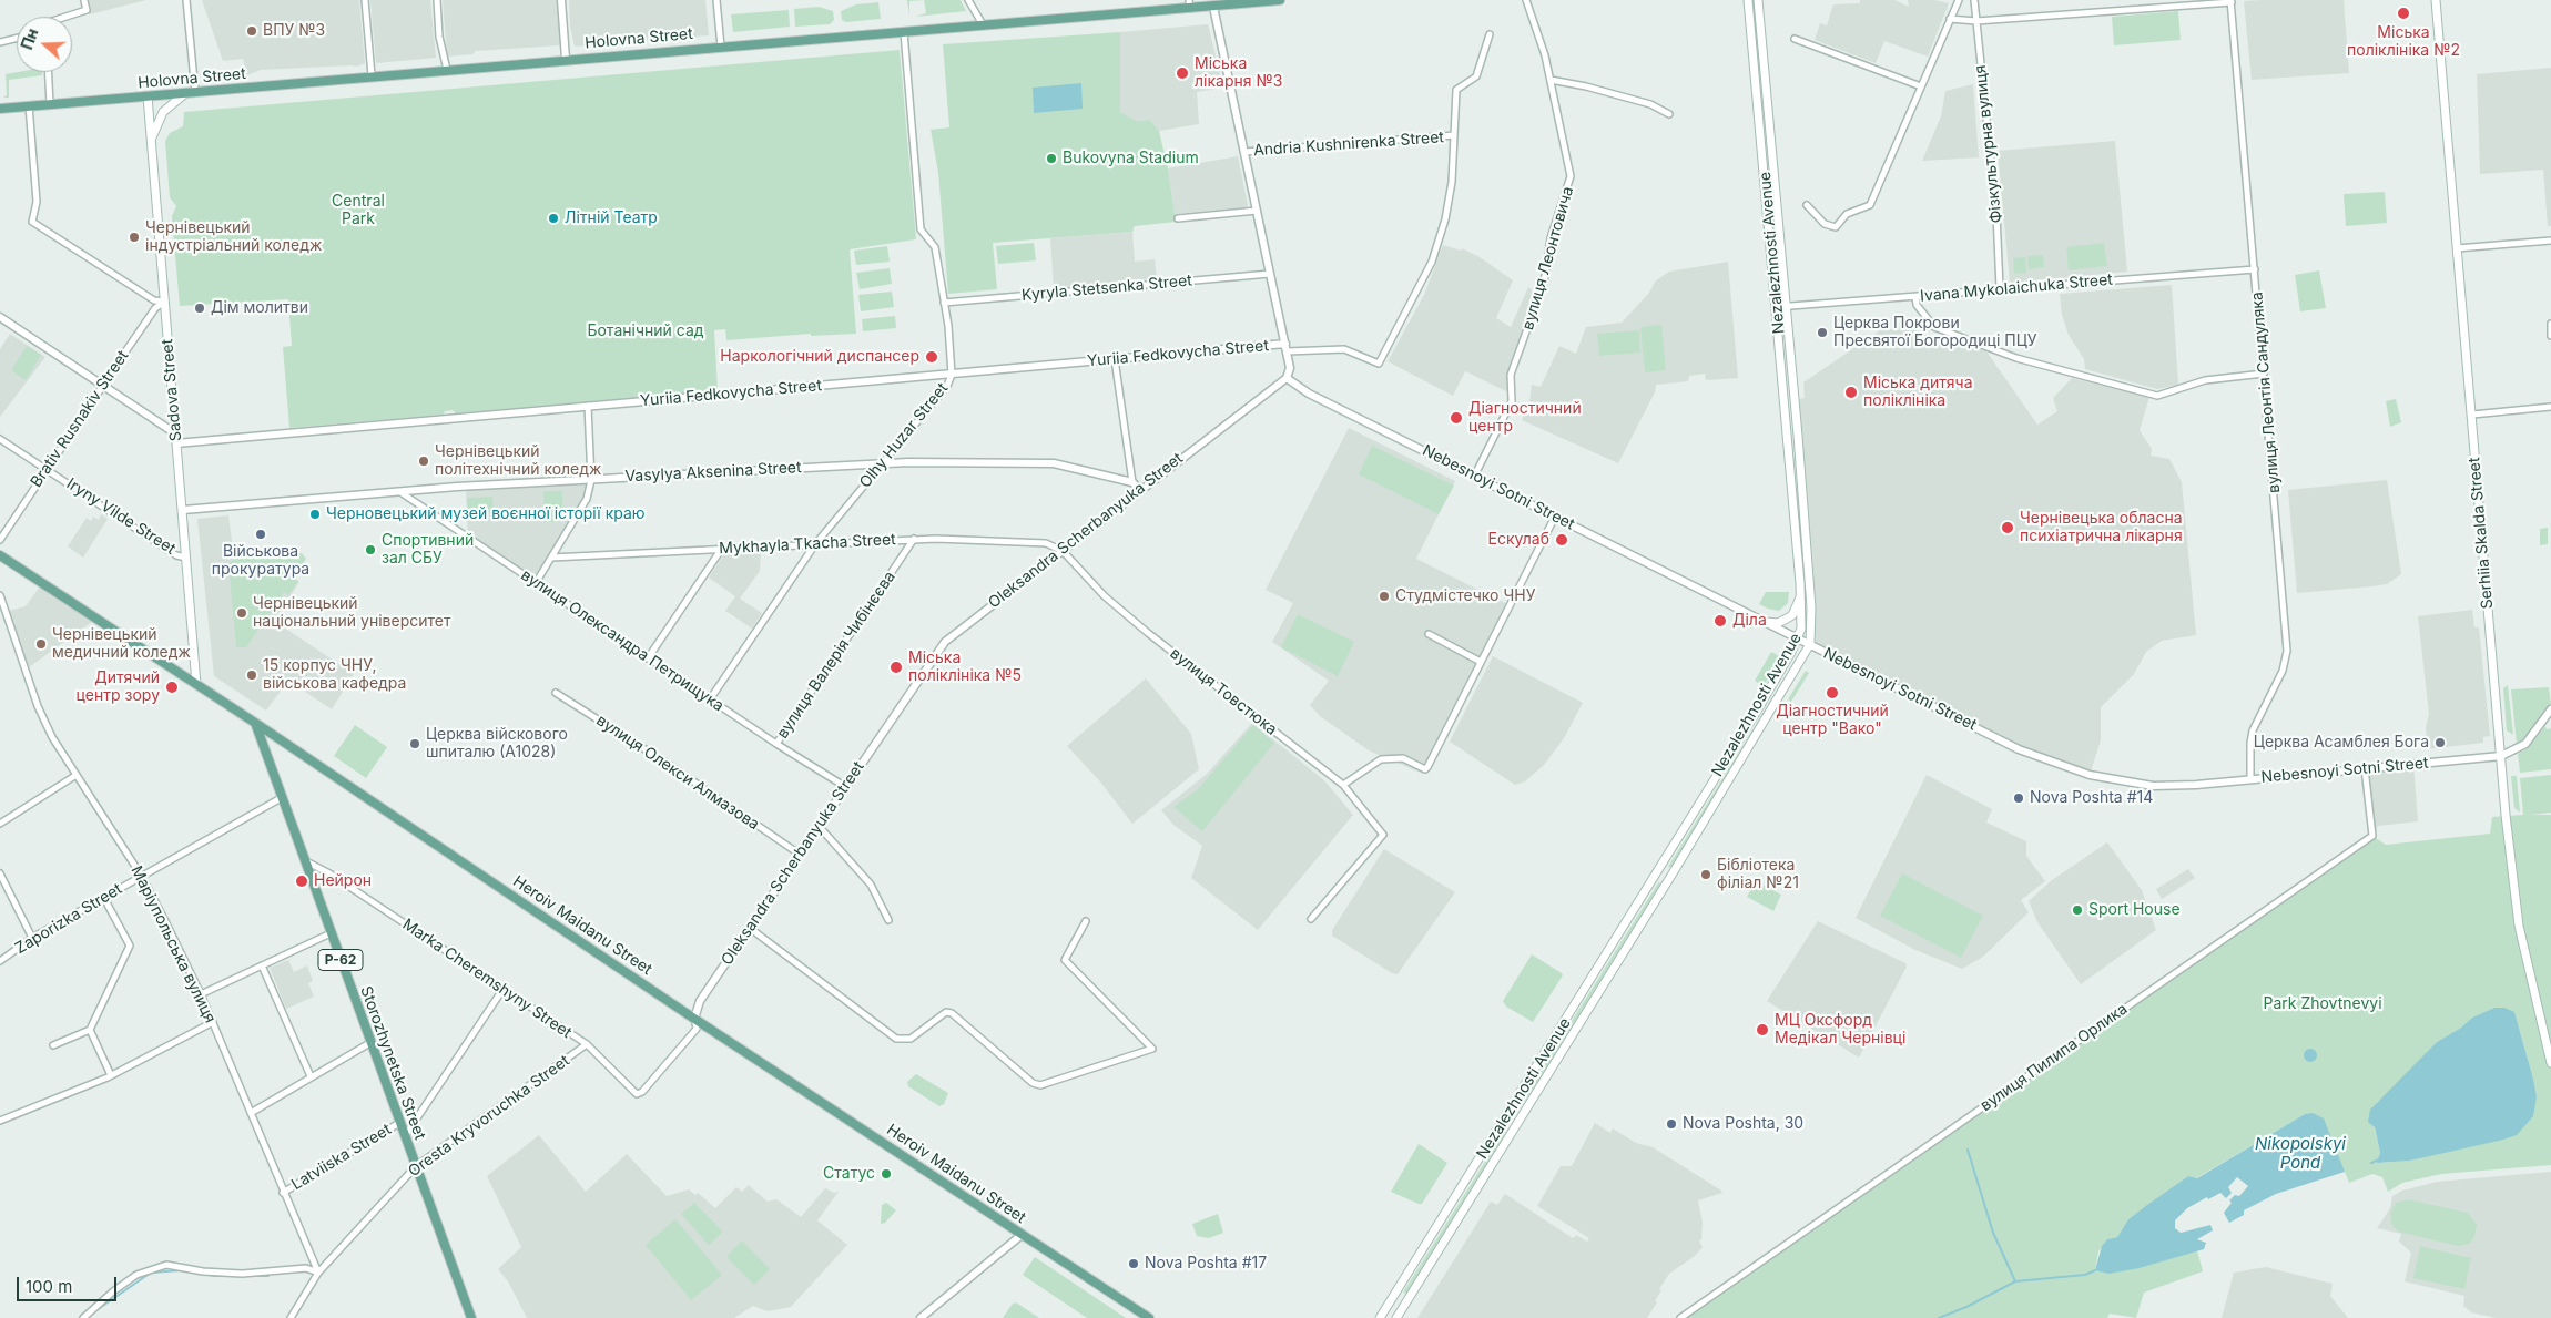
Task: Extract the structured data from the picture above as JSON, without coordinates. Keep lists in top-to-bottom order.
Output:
{
  "streets": {
    "main road": [
      "Holovna Street",
      "Nezalezhnosti Avenue",
      "Sadova Street",
      "Serhiia Skalda Street",
      "Heroiv Maidanu Street",
      "Р-62",
      "Storozhynetska Street"
    ],
    "street": [
      "Andria Kushnirenka Street",
      "Фізкультурна вулиця",
      "вулиця Леонтовича",
      "Kyryla Stetsenka Street",
      "Ivana Mykolaichuka Street",
      "Yuriia Fedkovycha Street",
      "вулиця Леонтія Сандуляка",
      "Brativ Rusnakiv Street",
      "Olhy Huzar Street",
      "Vasylya Aksenina Street",
      "Nebesnoyi Sotni Street",
      "Iryny Vilde Street",
      "Oleksandra Scherbanyuka Street",
      "Mykhayla Tkacha Street",
      "вулиця Олександра Петрищука",
      "вулиця Валерія Чибінєєва",
      "вулиця Товстюка",
      "вулиця Олекси Алмазова",
      "Zaporizka Street",
      "Маріупольська вулиця",
      "Marka Cheremshyny Street",
      "вулиця Пилипа Орлика",
      "Oresta Kryvoruchka Street",
      "Latviiska Street"
    ]
  },
  "crossings": [
    ["Holovna Street", "Sadova Street"],
    ["Holovna Street", "Olhy Huzar Street"],
    ["Фізкультурна вулиця", "Ivana Mykolaichuka Street"],
    ["Nezalezhnosti Avenue", "Ivana Mykolaichuka Street"],
    ["Nezalezhnosti Avenue", "Nebesnoyi Sotni Street"],
    ["вулиця Леонтовича", "Nebesnoyi Sotni Street"],
    ["Kyryla Stetsenka Street", "Olhy Huzar Street"],
    ["Ivana Mykolaichuka Street", "вулиця Леонтія Сандуляка"],
    ["Yuriia Fedkovycha Street", "Sadova Street"],
    ["Yuriia Fedkovycha Street", "Olhy Huzar Street"],
    ["Sadova Street", "Brativ Rusnakiv Street"],
    ["Sadova Street", "Vasylya Aksenina Street"],
    ["Sadova Street", "Iryny Vilde Street"],
    ["Sadova Street", "Heroiv Maidanu Street"],
    ["вулиця Леонтія Сандуляка", "Nebesnoyi Sotni Street"],
    ["Brativ Rusnakiv Street", "Iryny Vilde Street"],
    ["Olhy Huzar Street", "Vasylya Aksenina Street"],
    ["Olhy Huzar Street", "Mykhayla Tkacha Street"],
    ["Olhy Huzar Street", "вулиця Олександра Петрищука"],
    ["Vasylya Aksenina Street", "вулиця Олександра Петрищука"],
    ["Nebesnoyi Sotni Street", "Oleksandra Scherbanyuka Street"],
    ["Nebesnoyi Sotni Street", "Serhiia Skalda Street"],
    ["Nebesnoyi Sotni Street", "вулиця Пилипа Орлика"],
    ["Oleksandra Scherbanyuka Street", "Mykhayla Tkacha Street"],
    ["Oleksandra Scherbanyuka Street", "вулиця Олександра Петрищука"],
    ["Oleksandra Scherbanyuka Street", "вулиця Товстюка"],
    ["Oleksandra Scherbanyuka Street", "вулиця Олекси Алмазова"],
    ["Oleksandra Scherbanyuka Street", "Heroiv Maidanu Street"],
    ["Oleksandra Scherbanyuka Street", "Marka Cheremshyny Street"],
    ["Mykhayla Tkacha Street", "вулиця Валерія Чибінєєва"],
    ["Mykhayla Tkacha Street", "вулиця Товстюка"],
    ["вулиця Олександра Петрищука", "вулиця Валерія Чибінєєва"],
    ["Zaporizka Street", "Маріупольська вулиця"],
    ["Zaporizka Street", "Storozhynetska Street"],
    ["Heroiv Maidanu Street", "Marka Cheremshyny Street"],
    ["Heroiv Maidanu Street", "Storozhynetska Street"],
    ["Маріупольська вулиця", "Oresta Kryvoruchka Street"],
    ["Маріупольська вулиця", "Latviiska Street"],
    ["Marka Cheremshyny Street", "Storozhynetska Street"],
    ["Marka Cheremshyny Street", "Oresta Kryvoruchka Street"],
    ["Storozhynetska Street", "Oresta Kryvoruchka Street"],
    ["Storozhynetska Street", "Latviiska Street"]
  ],
  "water": ["Nikopolskyi Pond"],
  "parks": ["Central Park", "Ботанічний сад", "Park Zhovtnevyi"],
  "places": [
    "Міська поліклініка №2",
    "ВПУ №3",
    "Міська лікарня №3",
    "Bukovyna Stadium",
    "Літній Театр",
    "Чернівецький індустріальний коледж",
    "Дім молитви",
    "Церква Покрови Пресвятої Богородиці ПЦУ",
    "Наркологічний диспансер",
    "Міська дитяча поліклініка",
    "Діагностичний центр",
    "Чернівецький політехнічний коледж",
    "Черновецький музей воєнної історії краю",
    "Чернівецька обласна психіатрична лікарня",
    "Військова прокуратура",
    "Ескулаб",
    "Спортивний зал СБУ",
    "Студмістечко ЧНУ",
    "Чернівецький національний університет",
    "Діла",
    "Чернівецький медичний коледж",
    "Міська поліклініка №5",
    "15 корпус ЧНУ, військова кафедра",
    "Дитячий центр зору",
    "Діагностичний центр \"Вако\"",
    "Церква Асамблея Бога",
    "Церква війскового шпиталю (А1028)",
    "Nova Poshta #14",
    "Бібліотека філіал №21",
    "Нейрон",
    "Sport House",
    "МЦ Оксфорд Медікал Чернівці",
    "Nova Poshta, 30",
    "Статус",
    "Nova Poshta #17"
  ],
  "scale_bar": "100 m",
  "north": "left"
}
